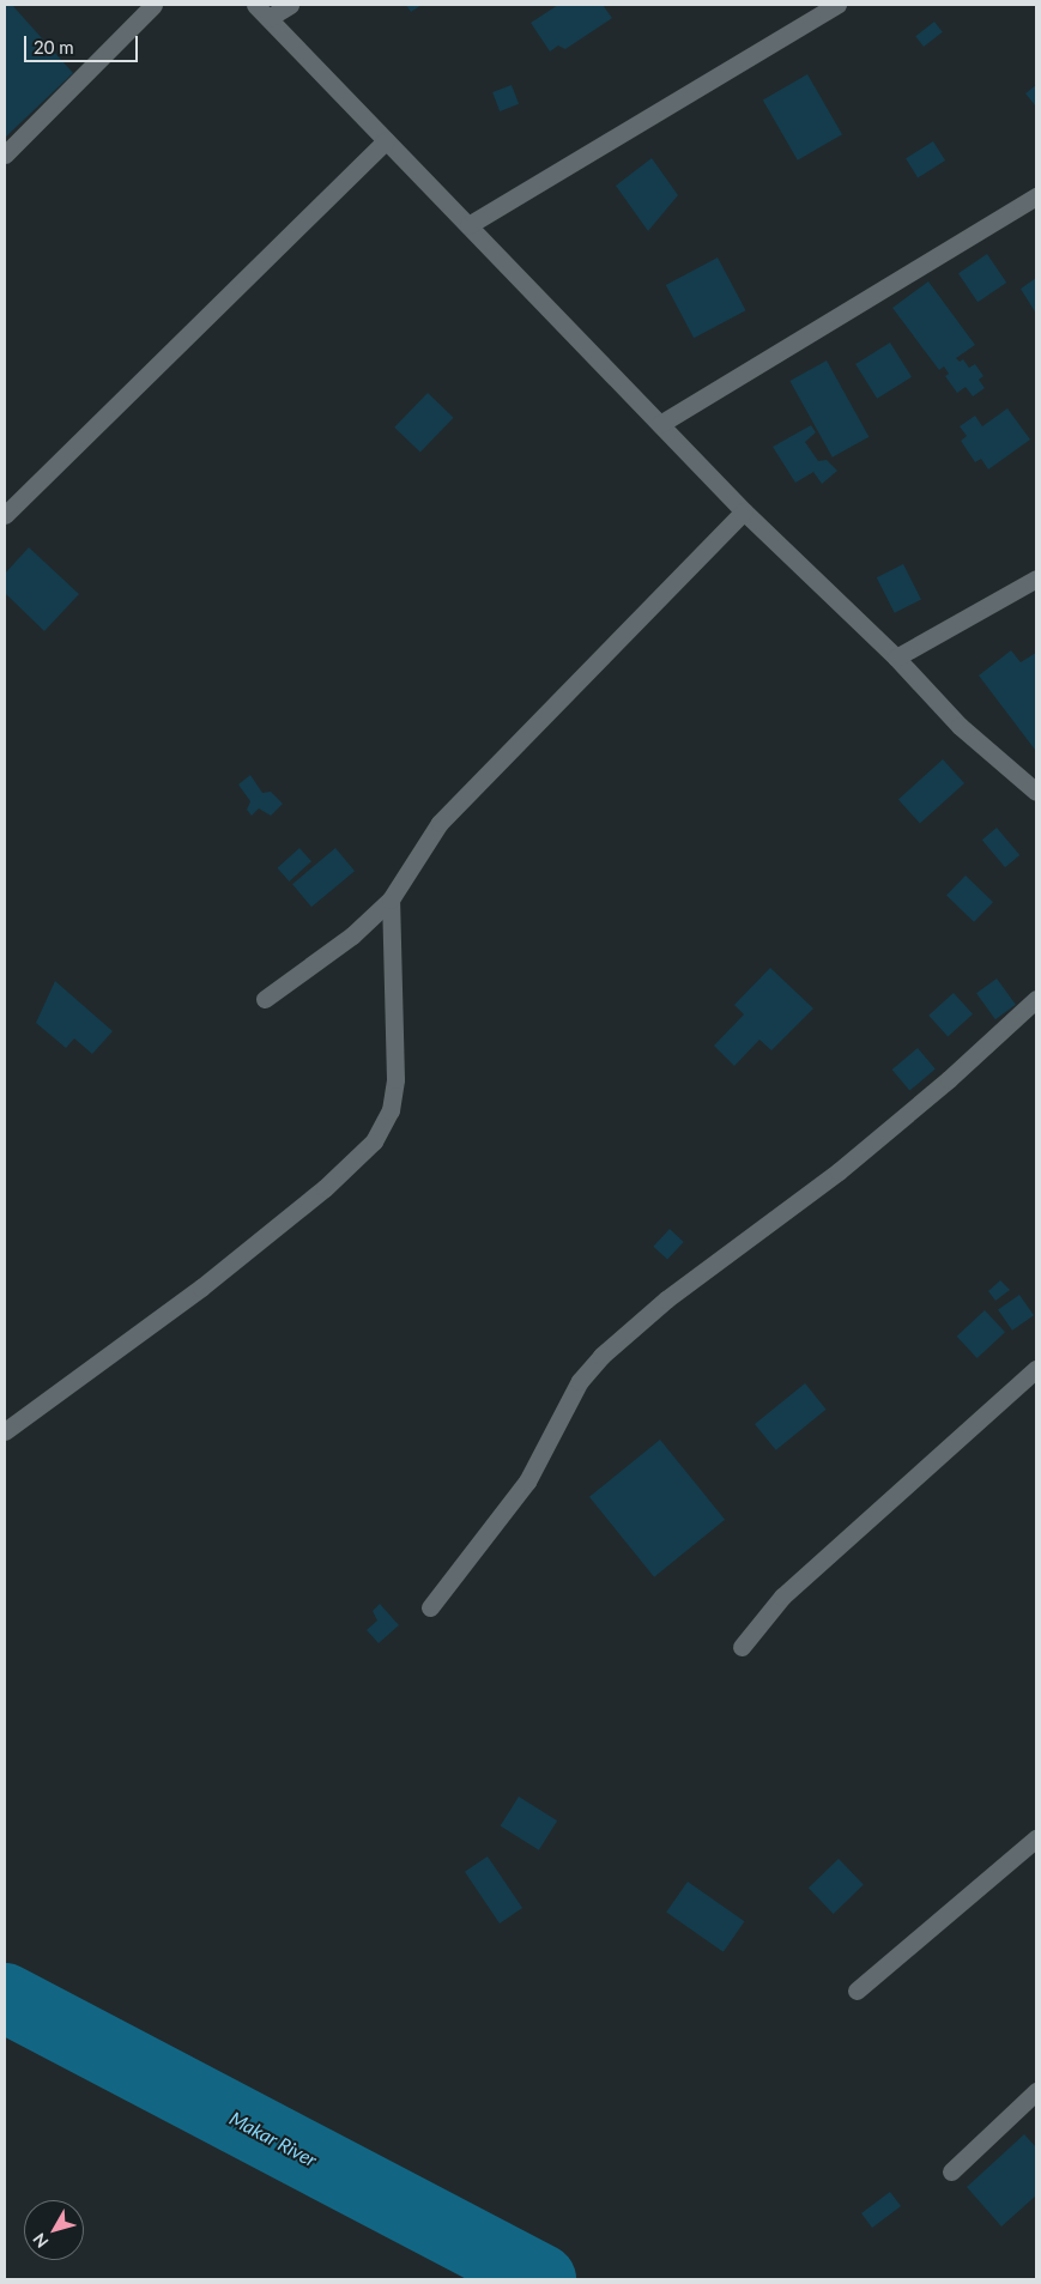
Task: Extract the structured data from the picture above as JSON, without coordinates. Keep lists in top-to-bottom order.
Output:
{
  "water": ["Makar River"],
  "scale_bar": "20 m",
  "north": "bottom left"
}
